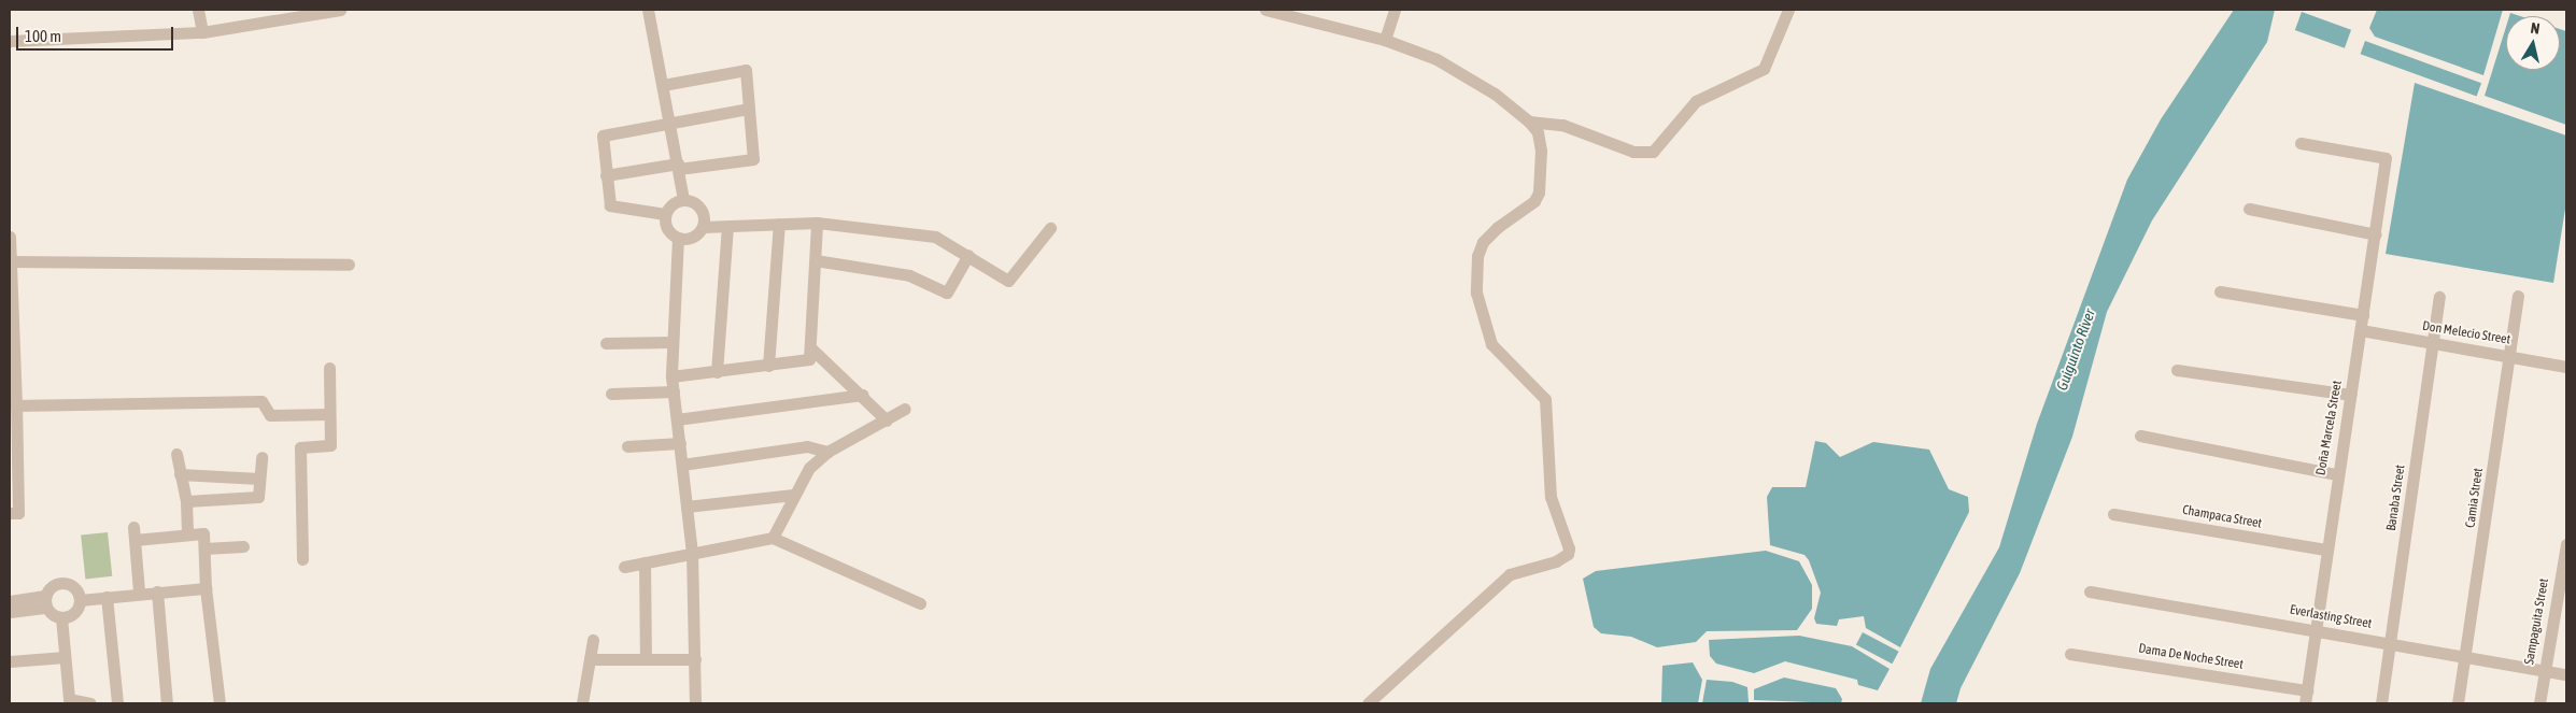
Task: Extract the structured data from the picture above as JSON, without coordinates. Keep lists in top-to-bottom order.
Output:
{
  "streets": {
    "street": [
      "Don Melecio Street",
      "Doña Marcela Street",
      "Banaba Street",
      "Camia Street",
      "Champaca Street",
      "Everlasting Street",
      "Sampaguita Street",
      "Dama De Noche Street"
    ]
  },
  "crossings": [
    ["Don Melecio Street", "Doña Marcela Street"],
    ["Don Melecio Street", "Banaba Street"],
    ["Don Melecio Street", "Camia Street"],
    ["Doña Marcela Street", "Champaca Street"],
    ["Doña Marcela Street", "Everlasting Street"],
    ["Doña Marcela Street", "Dama De Noche Street"],
    ["Banaba Street", "Everlasting Street"],
    ["Camia Street", "Everlasting Street"],
    ["Everlasting Street", "Sampaguita Street"]
  ],
  "water": ["Guiguinto River"],
  "scale_bar": "100 m",
  "north": "top"
}
